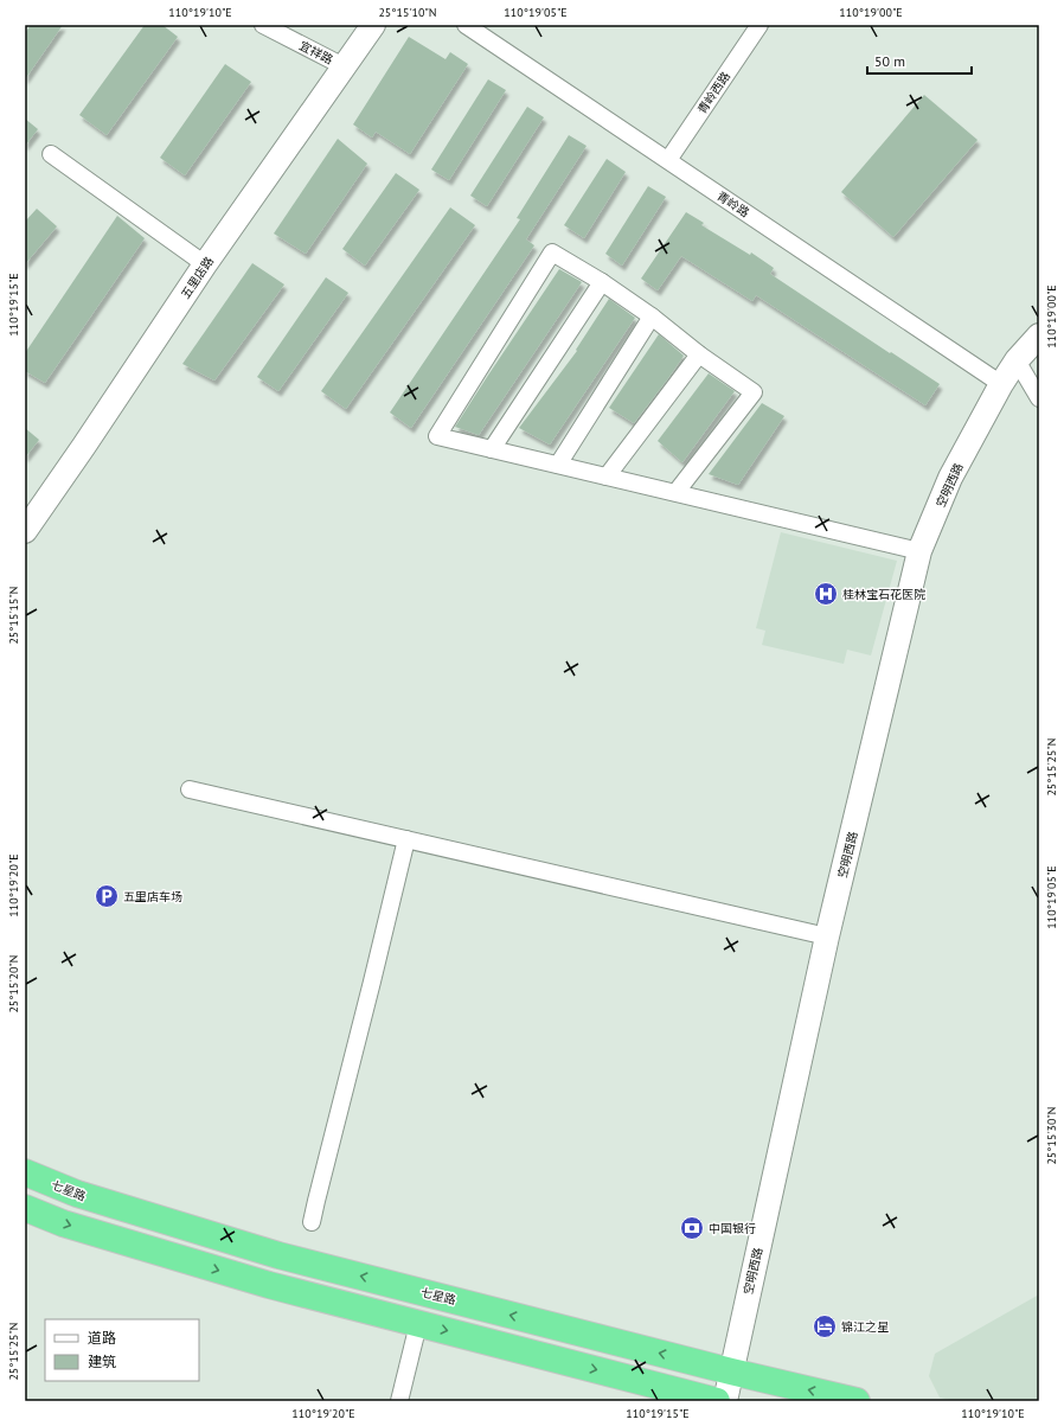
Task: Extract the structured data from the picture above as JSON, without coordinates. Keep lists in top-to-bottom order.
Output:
{
  "streets": {
    "highway": ["七星路"],
    "main road": ["五里店路", "空明西路"],
    "street": ["宜祥路", "青岭西路", "青岭路"]
  },
  "crossings": [
    ["宜祥路", "五里店路"],
    ["青岭西路", "青岭路"],
    ["青岭路", "空明西路"],
    ["空明西路", "七星路"]
  ],
  "places": {
    "hospital": ["桂林宝石花医院"],
    "parking": ["五里店车场"],
    "bank": ["中国银行"],
    "hotel": ["锦江之星"]
  },
  "legend": ["道路", "建筑"],
  "scale_bar": "50 m",
  "coordinates": [
    "110°19'10\"E",
    "25°15'10\"N",
    "110°19'05\"E",
    "110°19'00\"E",
    "110°19'15\"E",
    "25°15'15\"N",
    "25°15'25\"N",
    "110°19'20\"E",
    "25°15'20\"N",
    "25°15'30\"N"
  ]
}
